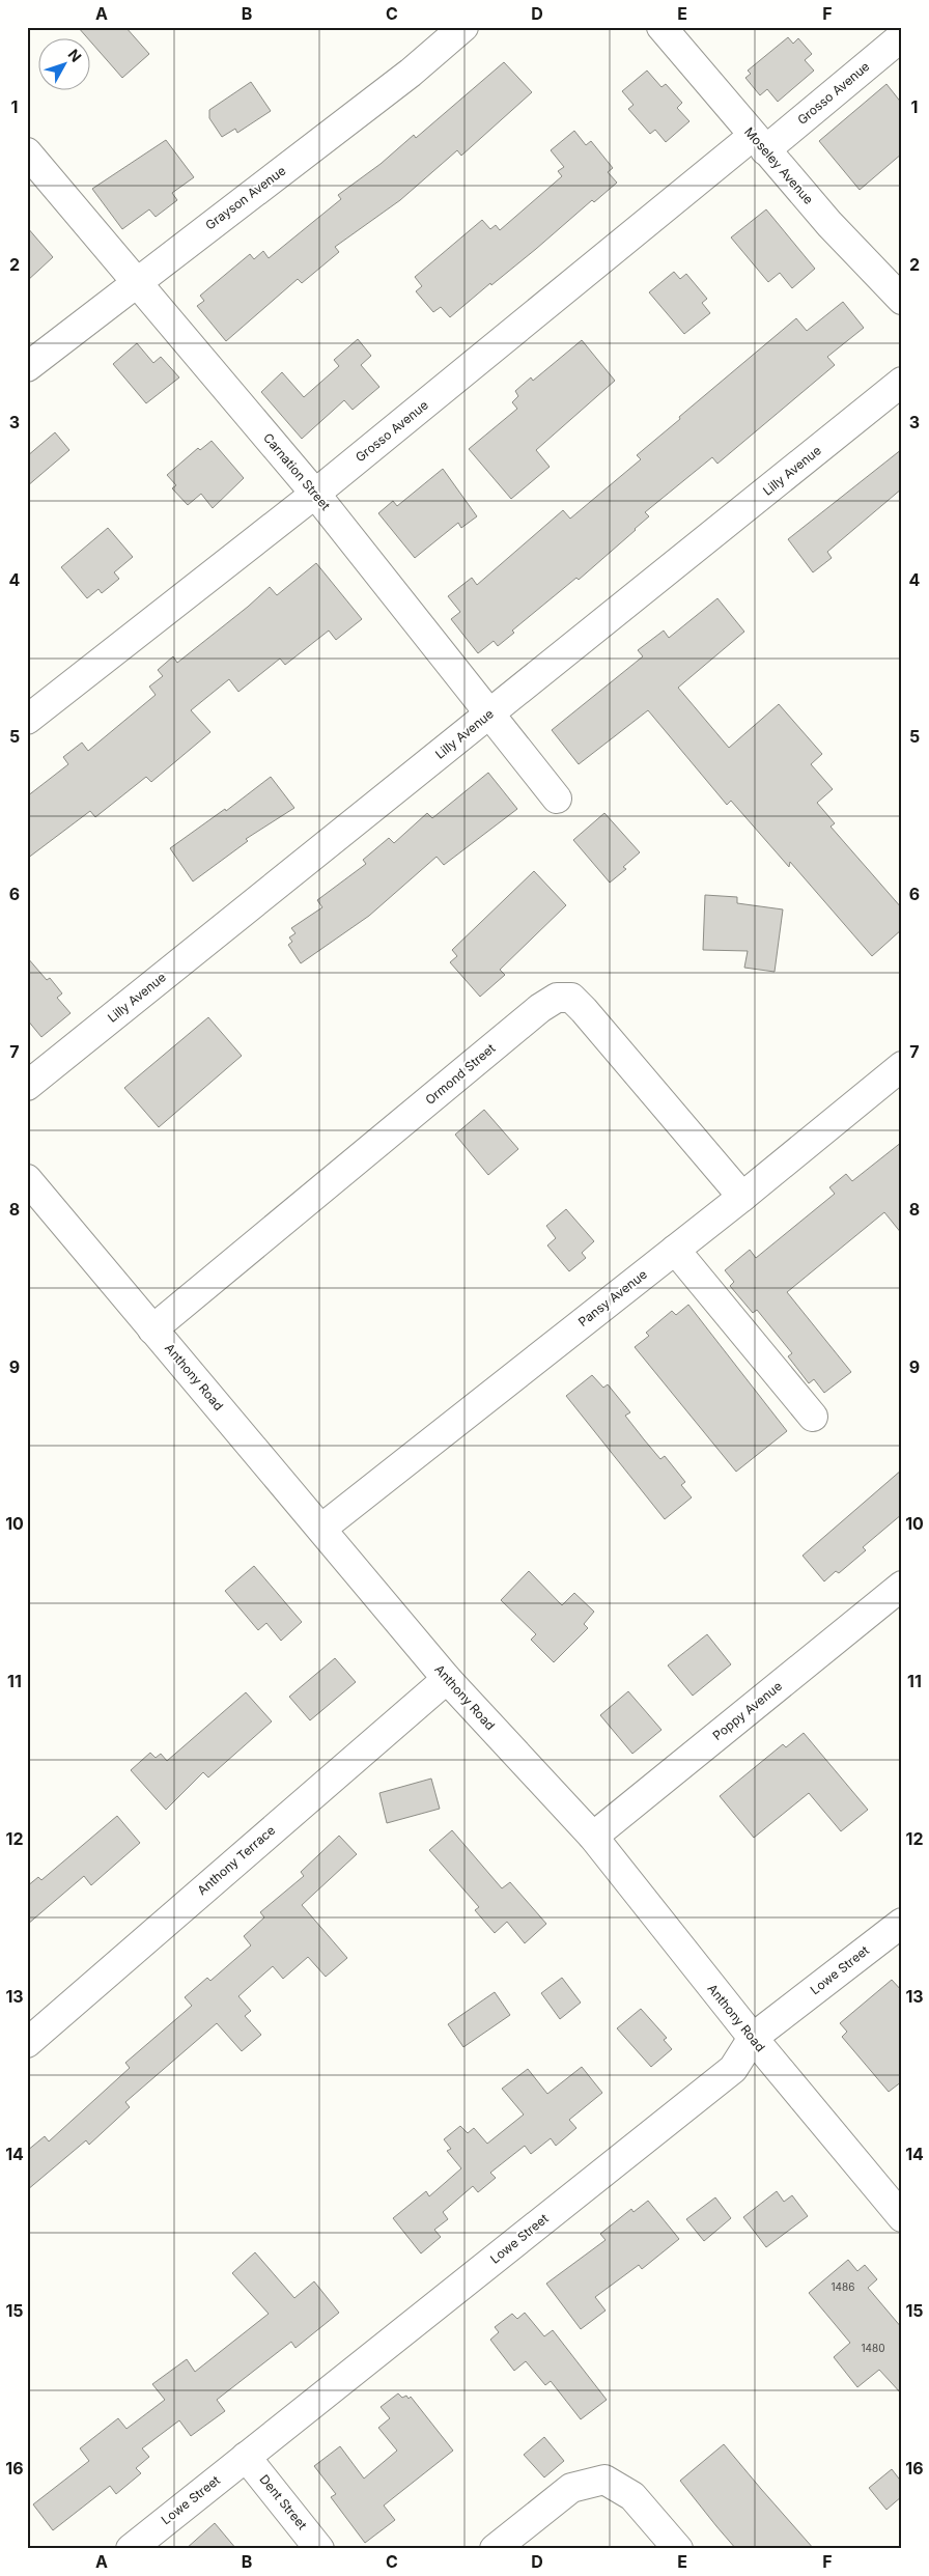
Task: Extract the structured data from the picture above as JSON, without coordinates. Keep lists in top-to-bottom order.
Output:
{
  "streets": {
    "street": [
      "Grosso Avenue",
      "Moseley Avenue",
      "Grayson Avenue",
      "Lilly Avenue",
      "Carnation Street",
      "Ormond Street",
      "Pansy Avenue",
      "Anthony Road",
      "Poppy Avenue",
      "Anthony Terrace",
      "Lowe Street",
      "Dent Street"
    ]
  },
  "crossings": [
    ["Grosso Avenue", "Moseley Avenue"],
    ["Grosso Avenue", "Carnation Street"],
    ["Grayson Avenue", "Carnation Street"],
    ["Lilly Avenue", "Carnation Street"],
    ["Ormond Street", "Pansy Avenue"],
    ["Ormond Street", "Anthony Road"],
    ["Pansy Avenue", "Anthony Road"],
    ["Anthony Road", "Poppy Avenue"],
    ["Anthony Road", "Anthony Terrace"],
    ["Anthony Road", "Lowe Street"],
    ["Lowe Street", "Dent Street"]
  ],
  "house_numbers": ["1486", "1480"],
  "north": "top right",
  "grid": {
    "columns": [
      "A",
      "B",
      "C",
      "D",
      "E",
      "F"
    ],
    "rows": [
      "1",
      "2",
      "3",
      "4",
      "5",
      "6",
      "7",
      "8",
      "9",
      "10",
      "11",
      "12",
      "13",
      "14",
      "15",
      "16"
    ]
  }
}
